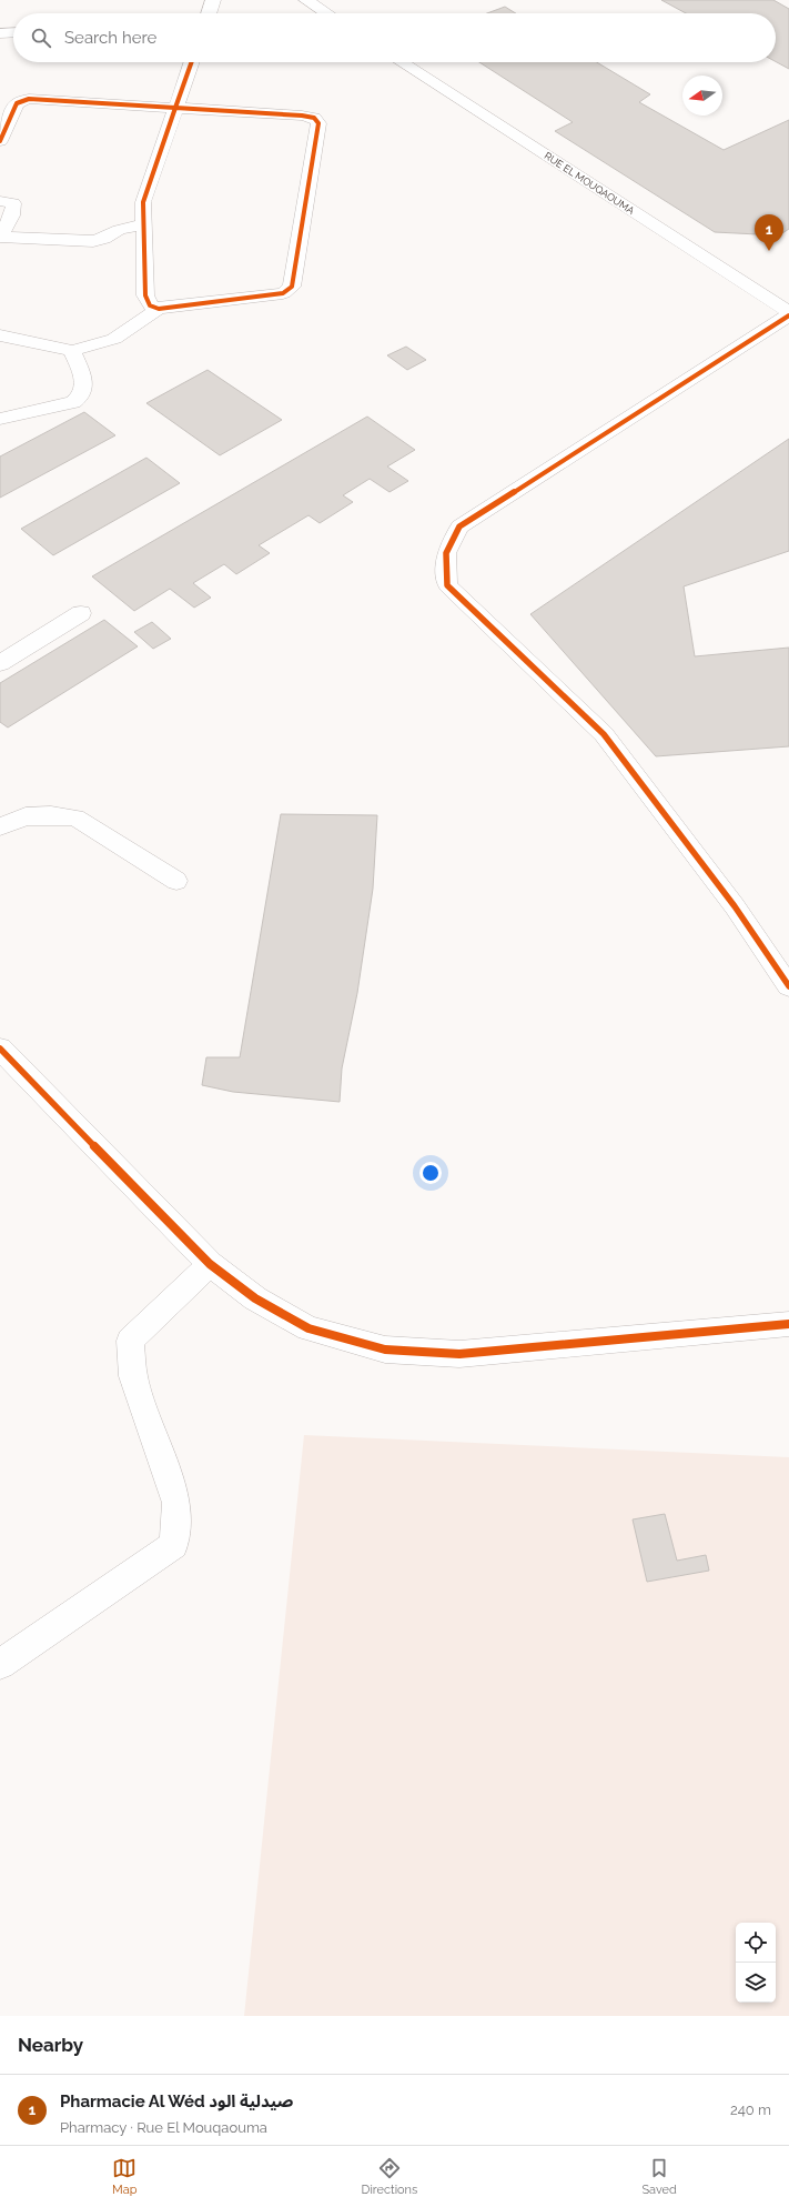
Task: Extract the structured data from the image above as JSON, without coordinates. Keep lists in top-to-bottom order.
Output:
{
  "streets": {
    "street": ["RUE EL MOUQAOUMA"]
  },
  "north": "left",
  "page": {
    "search": "Search here",
    "pins": "1",
    "heading": "Nearby",
    "list": [
      {
        "mark": "1",
        "name": "Pharmacie Al Wéd صيدلية الود",
        "note": "Pharmacy · Rue El Mouqaouma",
        "value": "240 m"
      }
    ],
    "nav": ["Map", "Directions", "Saved"]
  }
}
